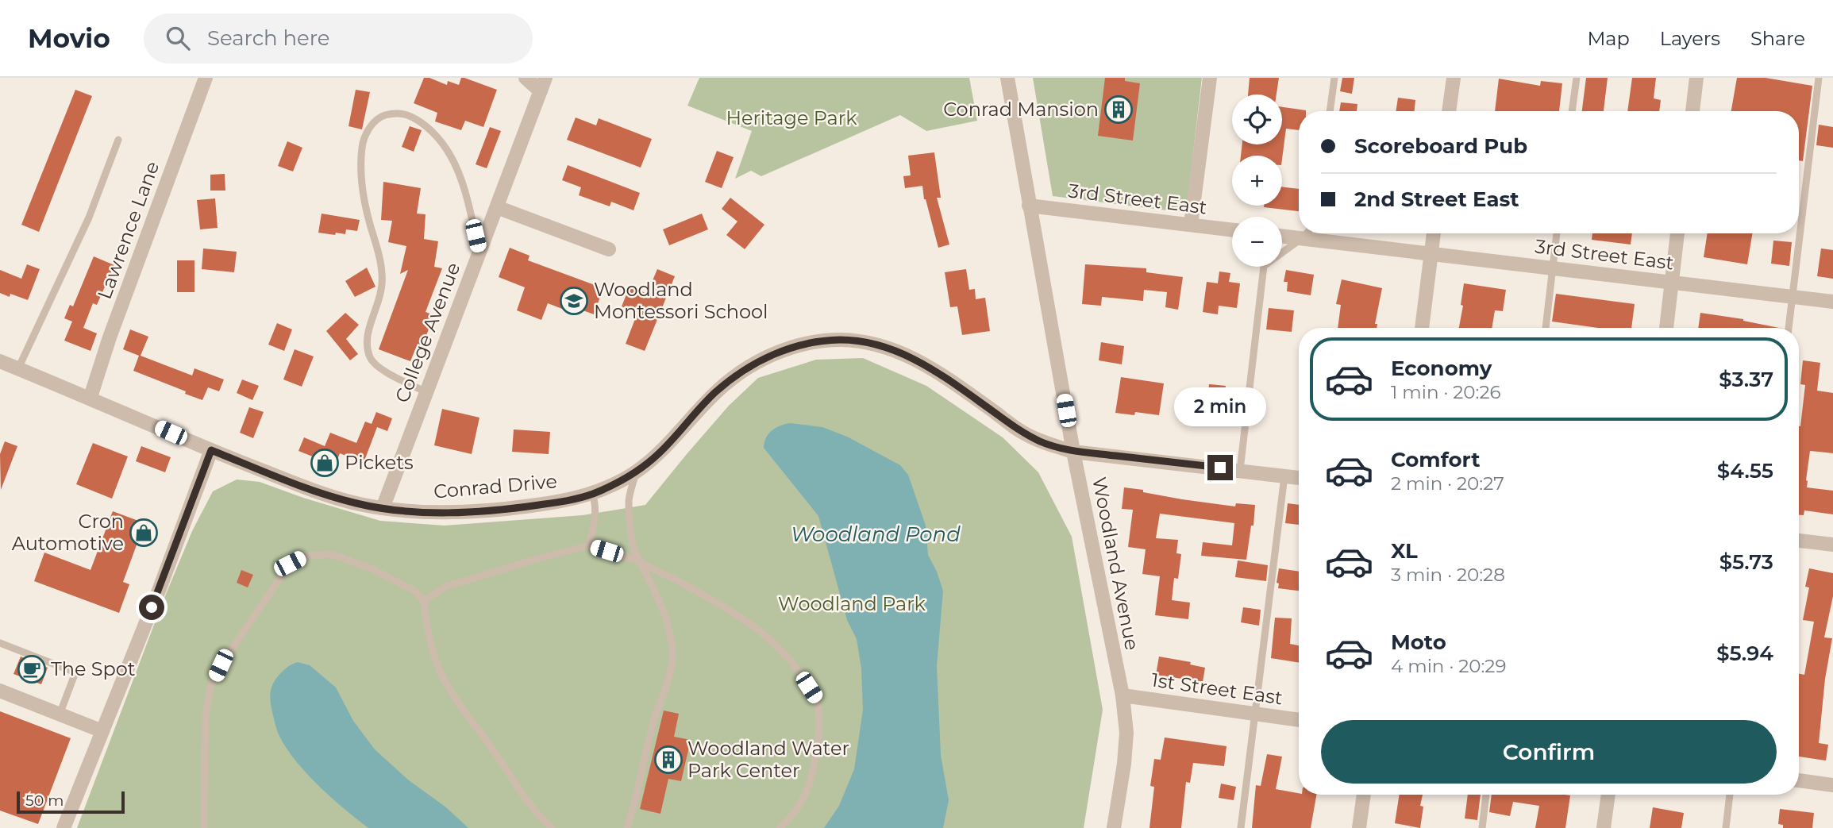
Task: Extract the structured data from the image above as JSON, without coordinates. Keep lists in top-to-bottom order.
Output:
{
  "streets": {
    "street": [
      "3rd Street East",
      "Lawrence Lane",
      "College Avenue",
      "Conrad Drive",
      "Woodland Avenue",
      "1st Street East"
    ]
  },
  "crossings": [
    ["3rd Street East", "Woodland Avenue"],
    ["Lawrence Lane", "Conrad Drive"],
    ["College Avenue", "Conrad Drive"],
    ["Conrad Drive", "Woodland Avenue"],
    ["Woodland Avenue", "1st Street East"]
  ],
  "water": ["Woodland Pond"],
  "parks": ["Heritage Park", "Woodland Park"],
  "places": {
    "building": ["Conrad Mansion", "Woodland Water Park Center"],
    "school or university": ["Woodland Montessori School"],
    "shop": ["Pickets", "Cron Automotive"],
    "cafe": ["The Spot"]
  },
  "scale_bar": "50 m",
  "page": {
    "header": "Movio",
    "search": "Search here",
    "nav": ["Map", "Layers", "Share"],
    "map_buttons": ["+", "−"],
    "banner": ["Scoreboard Pub", "2nd Street East"],
    "list": [
      {
        "name": "Economy",
        "note": "1 min · 20:26",
        "value": "$3.37"
      },
      {
        "name": "Comfort",
        "note": "2 min · 20:27",
        "value": "$4.55"
      },
      {
        "name": "XL",
        "note": "3 min · 20:28",
        "value": "$5.73"
      },
      {
        "name": "Moto",
        "note": "4 min · 20:29",
        "value": "$5.94"
      }
    ],
    "bubble": "2 min",
    "buttons": "Confirm",
    "scale": "50 m"
  }
}
